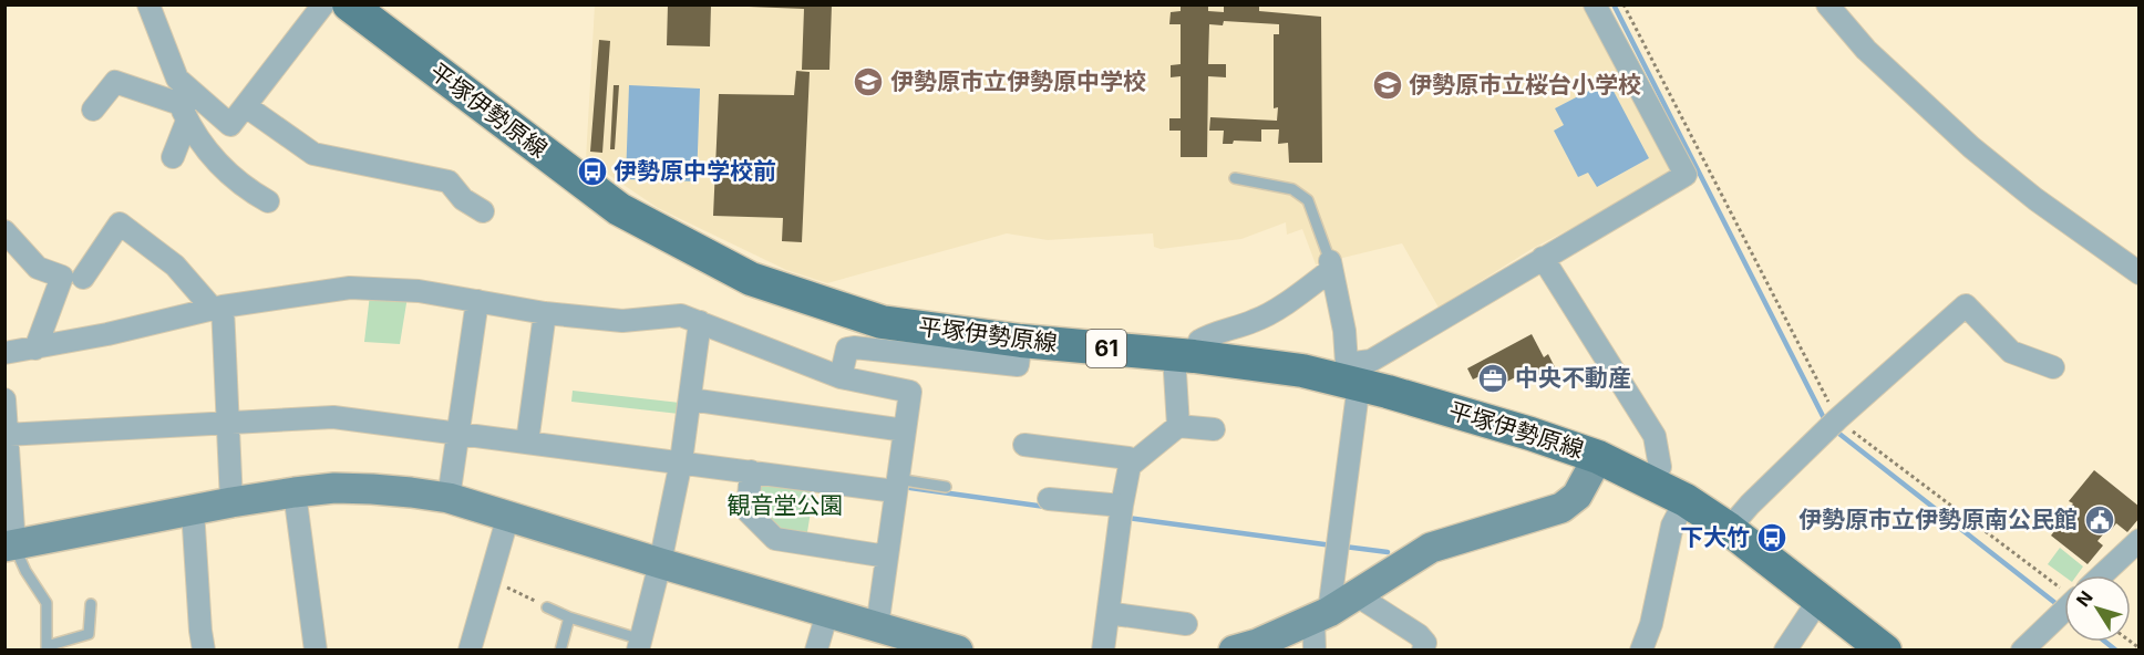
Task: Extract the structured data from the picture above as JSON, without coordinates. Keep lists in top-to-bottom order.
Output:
{
  "streets": {
    "main road": ["平塚伊勢原線", "61"]
  },
  "parks": ["観音堂公園"],
  "places": {
    "school or university": ["伊勢原市立伊勢原中学校", "伊勢原市立桜台小学校"],
    "bus stop": ["伊勢原中学校前", "下大竹"],
    "office": ["中央不動産"],
    "public building": ["伊勢原市立伊勢原南公民館"]
  },
  "north": "top left"
}
